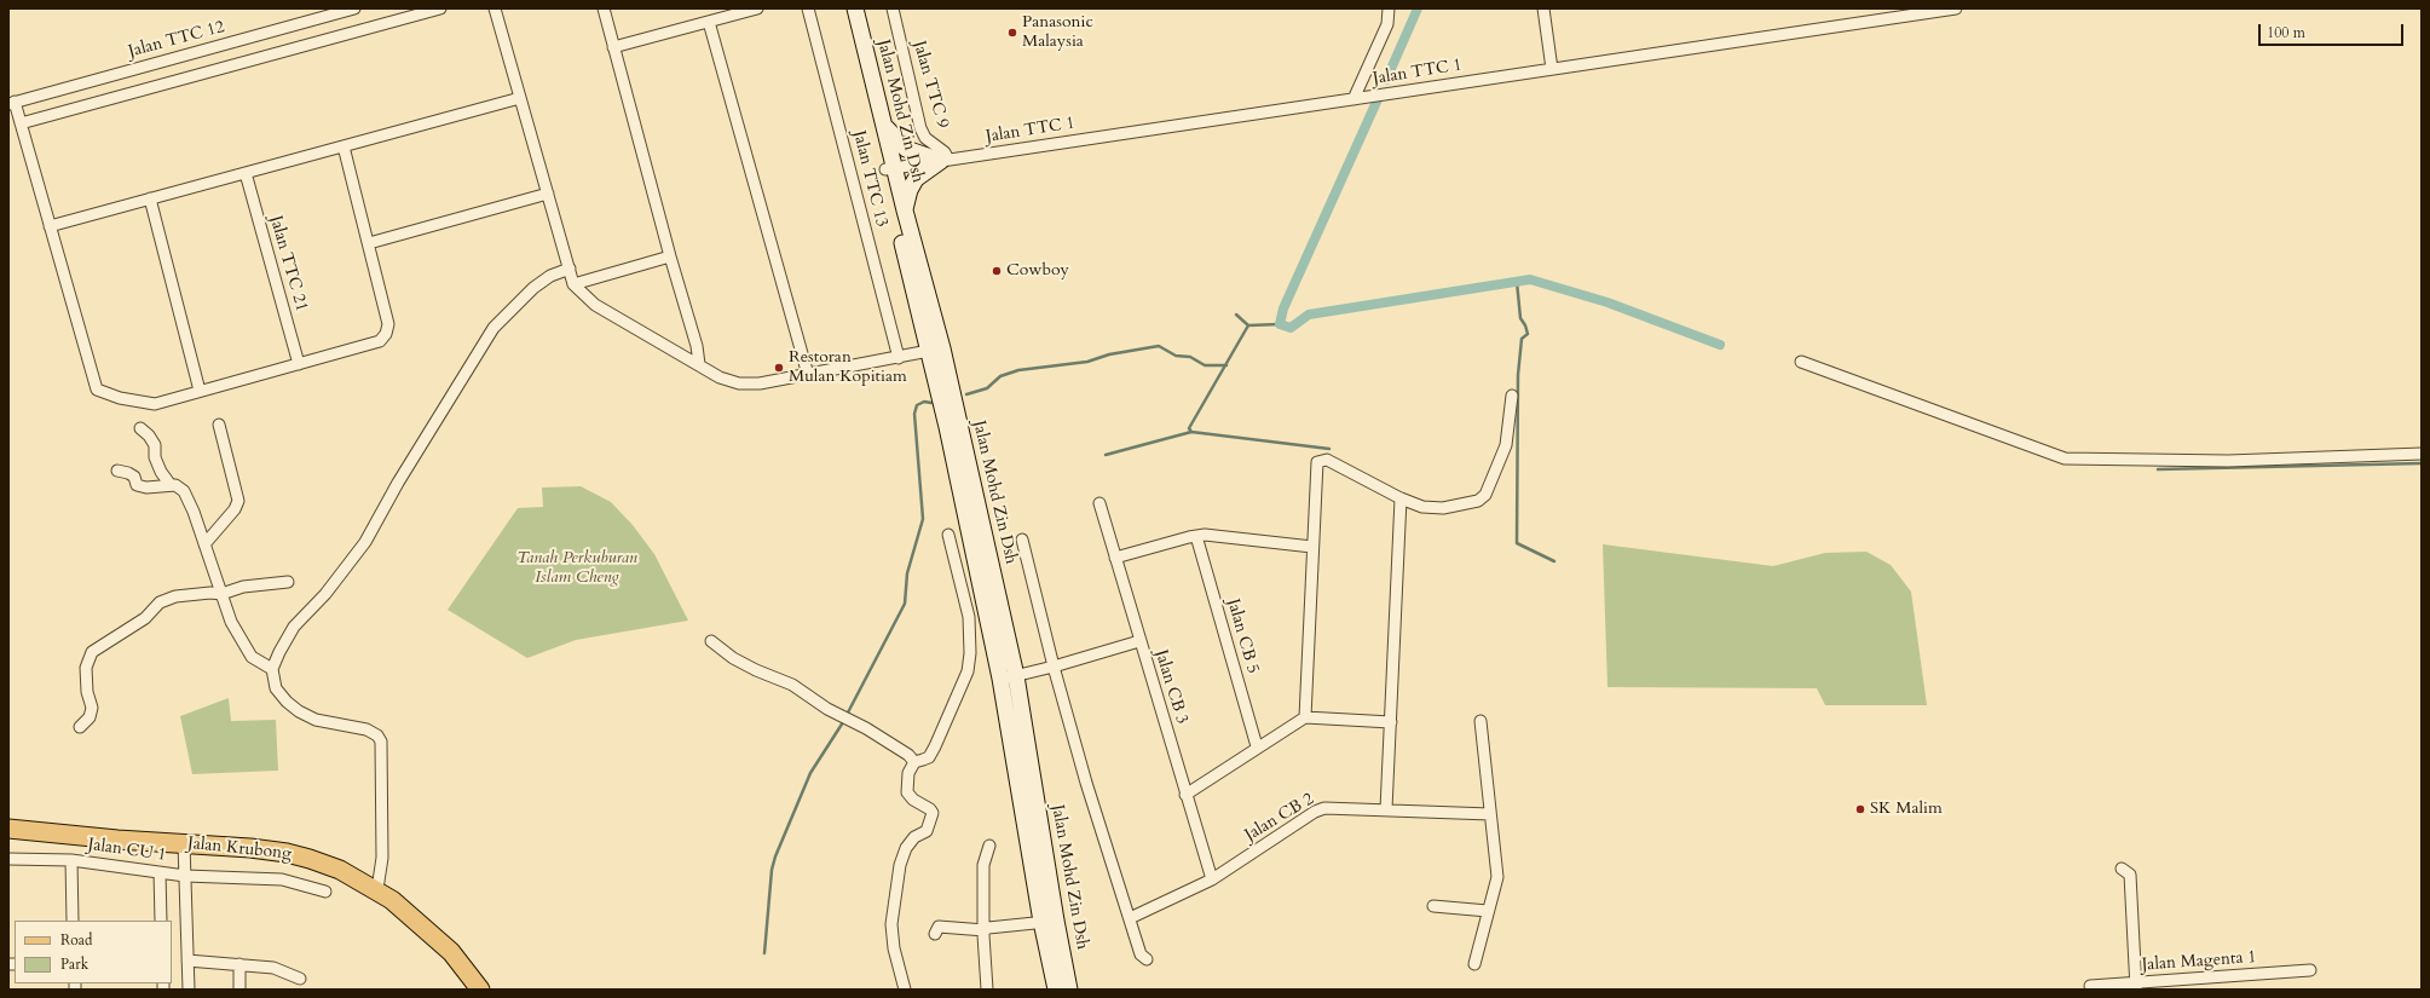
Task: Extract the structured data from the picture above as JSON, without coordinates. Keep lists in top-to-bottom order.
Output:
{
  "streets": {
    "main road": ["Jalan Mohd Zin Dsh", "Jalan Krubong"],
    "street": [
      "Jalan TTC 12",
      "Jalan TTC 1",
      "Jalan TTC 9",
      "Jalan TTC 13",
      "Jalan TTC 21",
      "Jalan CB 5",
      "Jalan CB 3",
      "Jalan CB 2",
      "Jalan CU 1",
      "Jalan Magenta 1"
    ]
  },
  "crossings": [
    ["Jalan TTC 1", "Jalan TTC 9"],
    ["Jalan TTC 1", "Jalan Mohd Zin Dsh"],
    ["Jalan CB 3", "Jalan CB 2"]
  ],
  "parks": ["Tanah Perkuburan Islam Cheng"],
  "places": [
    "Panasonic Malaysia",
    "Cowboy",
    "Restoran Mulan Kopitiam",
    "SK Malim"
  ],
  "legend": ["Road", "Park"],
  "scale_bar": "100 m"
}
